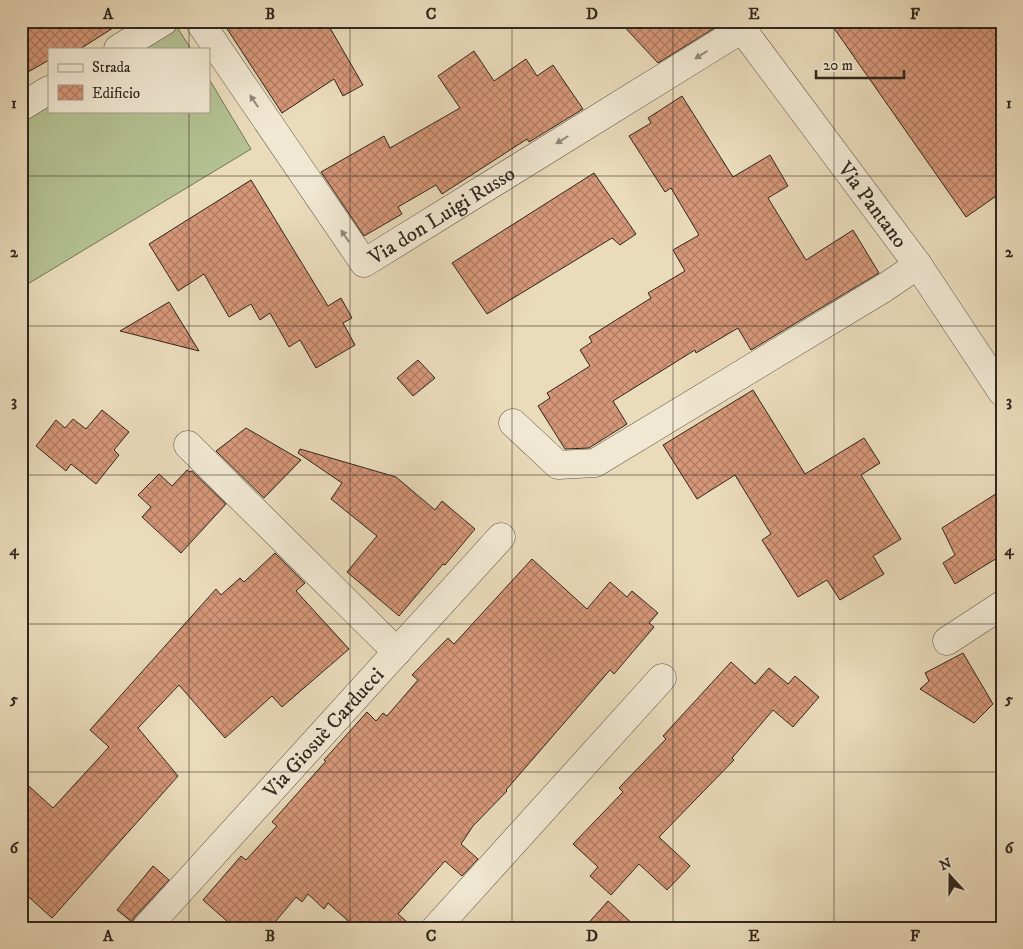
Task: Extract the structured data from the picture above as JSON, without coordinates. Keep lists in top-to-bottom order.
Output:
{
  "streets": {
    "street": ["Via Pantano", "Via don Luigi Russo", "Via Giosuè Carducci"]
  },
  "crossings": [
    ["Via Pantano", "Via don Luigi Russo"]
  ],
  "legend": ["Strada", "Edificio"],
  "scale_bar": "20 m",
  "north": "top",
  "grid": {
    "columns": [
      "A",
      "B",
      "C",
      "D",
      "E",
      "F"
    ],
    "rows": [
      "1",
      "2",
      "3",
      "4",
      "5",
      "6"
    ]
  }
}
